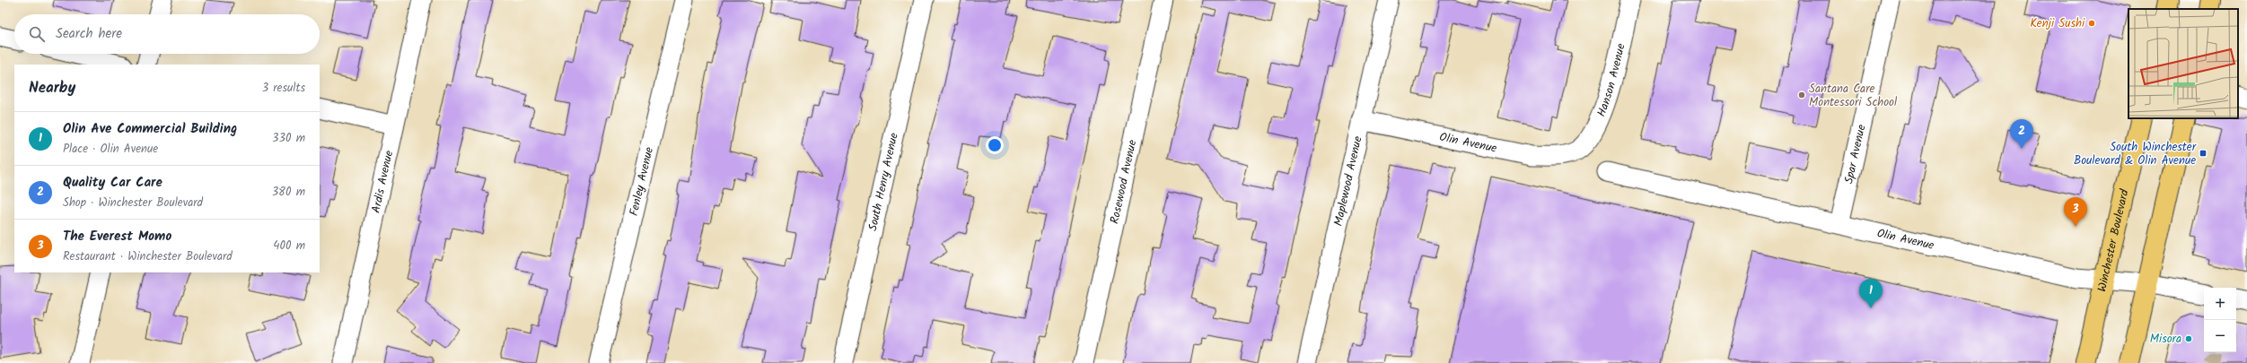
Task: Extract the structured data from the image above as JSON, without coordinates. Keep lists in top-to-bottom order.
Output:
{
  "streets": {
    "main road": ["Winchester Boulevard"],
    "street": [
      "Hanson Avenue",
      "Olin Avenue",
      "Spar Avenue",
      "Ardis Avenue",
      "Fenley Avenue",
      "South Henry Avenue",
      "Maplewood Avenue",
      "Rosewood Avenue"
    ]
  },
  "crossings": [
    ["Hanson Avenue", "Olin Avenue"],
    ["Olin Avenue", "Spar Avenue"],
    ["Olin Avenue", "Maplewood Avenue"],
    ["Olin Avenue", "Winchester Boulevard"]
  ],
  "places": {
    "other": ["Kenji Sushi", "Santana Care Montessori School", "Misora"],
    "transit": ["South Winchester Boulevard & Olin Avenue"]
  },
  "page": {
    "search": "Search here",
    "heading": ["Nearby", "3 results"],
    "list": [
      {
        "mark": "1",
        "name": "Olin Ave Commercial Building",
        "note": "Place · Olin Avenue",
        "value": "330 m"
      },
      {
        "mark": "2",
        "name": "Quality Car Care",
        "note": "Shop · Winchester Boulevard",
        "value": "380 m"
      },
      {
        "mark": "3",
        "name": "The Everest Momo",
        "note": "Restaurant · Winchester Boulevard",
        "value": "400 m"
      }
    ],
    "pins": ["2", "3", "1"],
    "map_buttons": ["+", "−"]
  }
}
